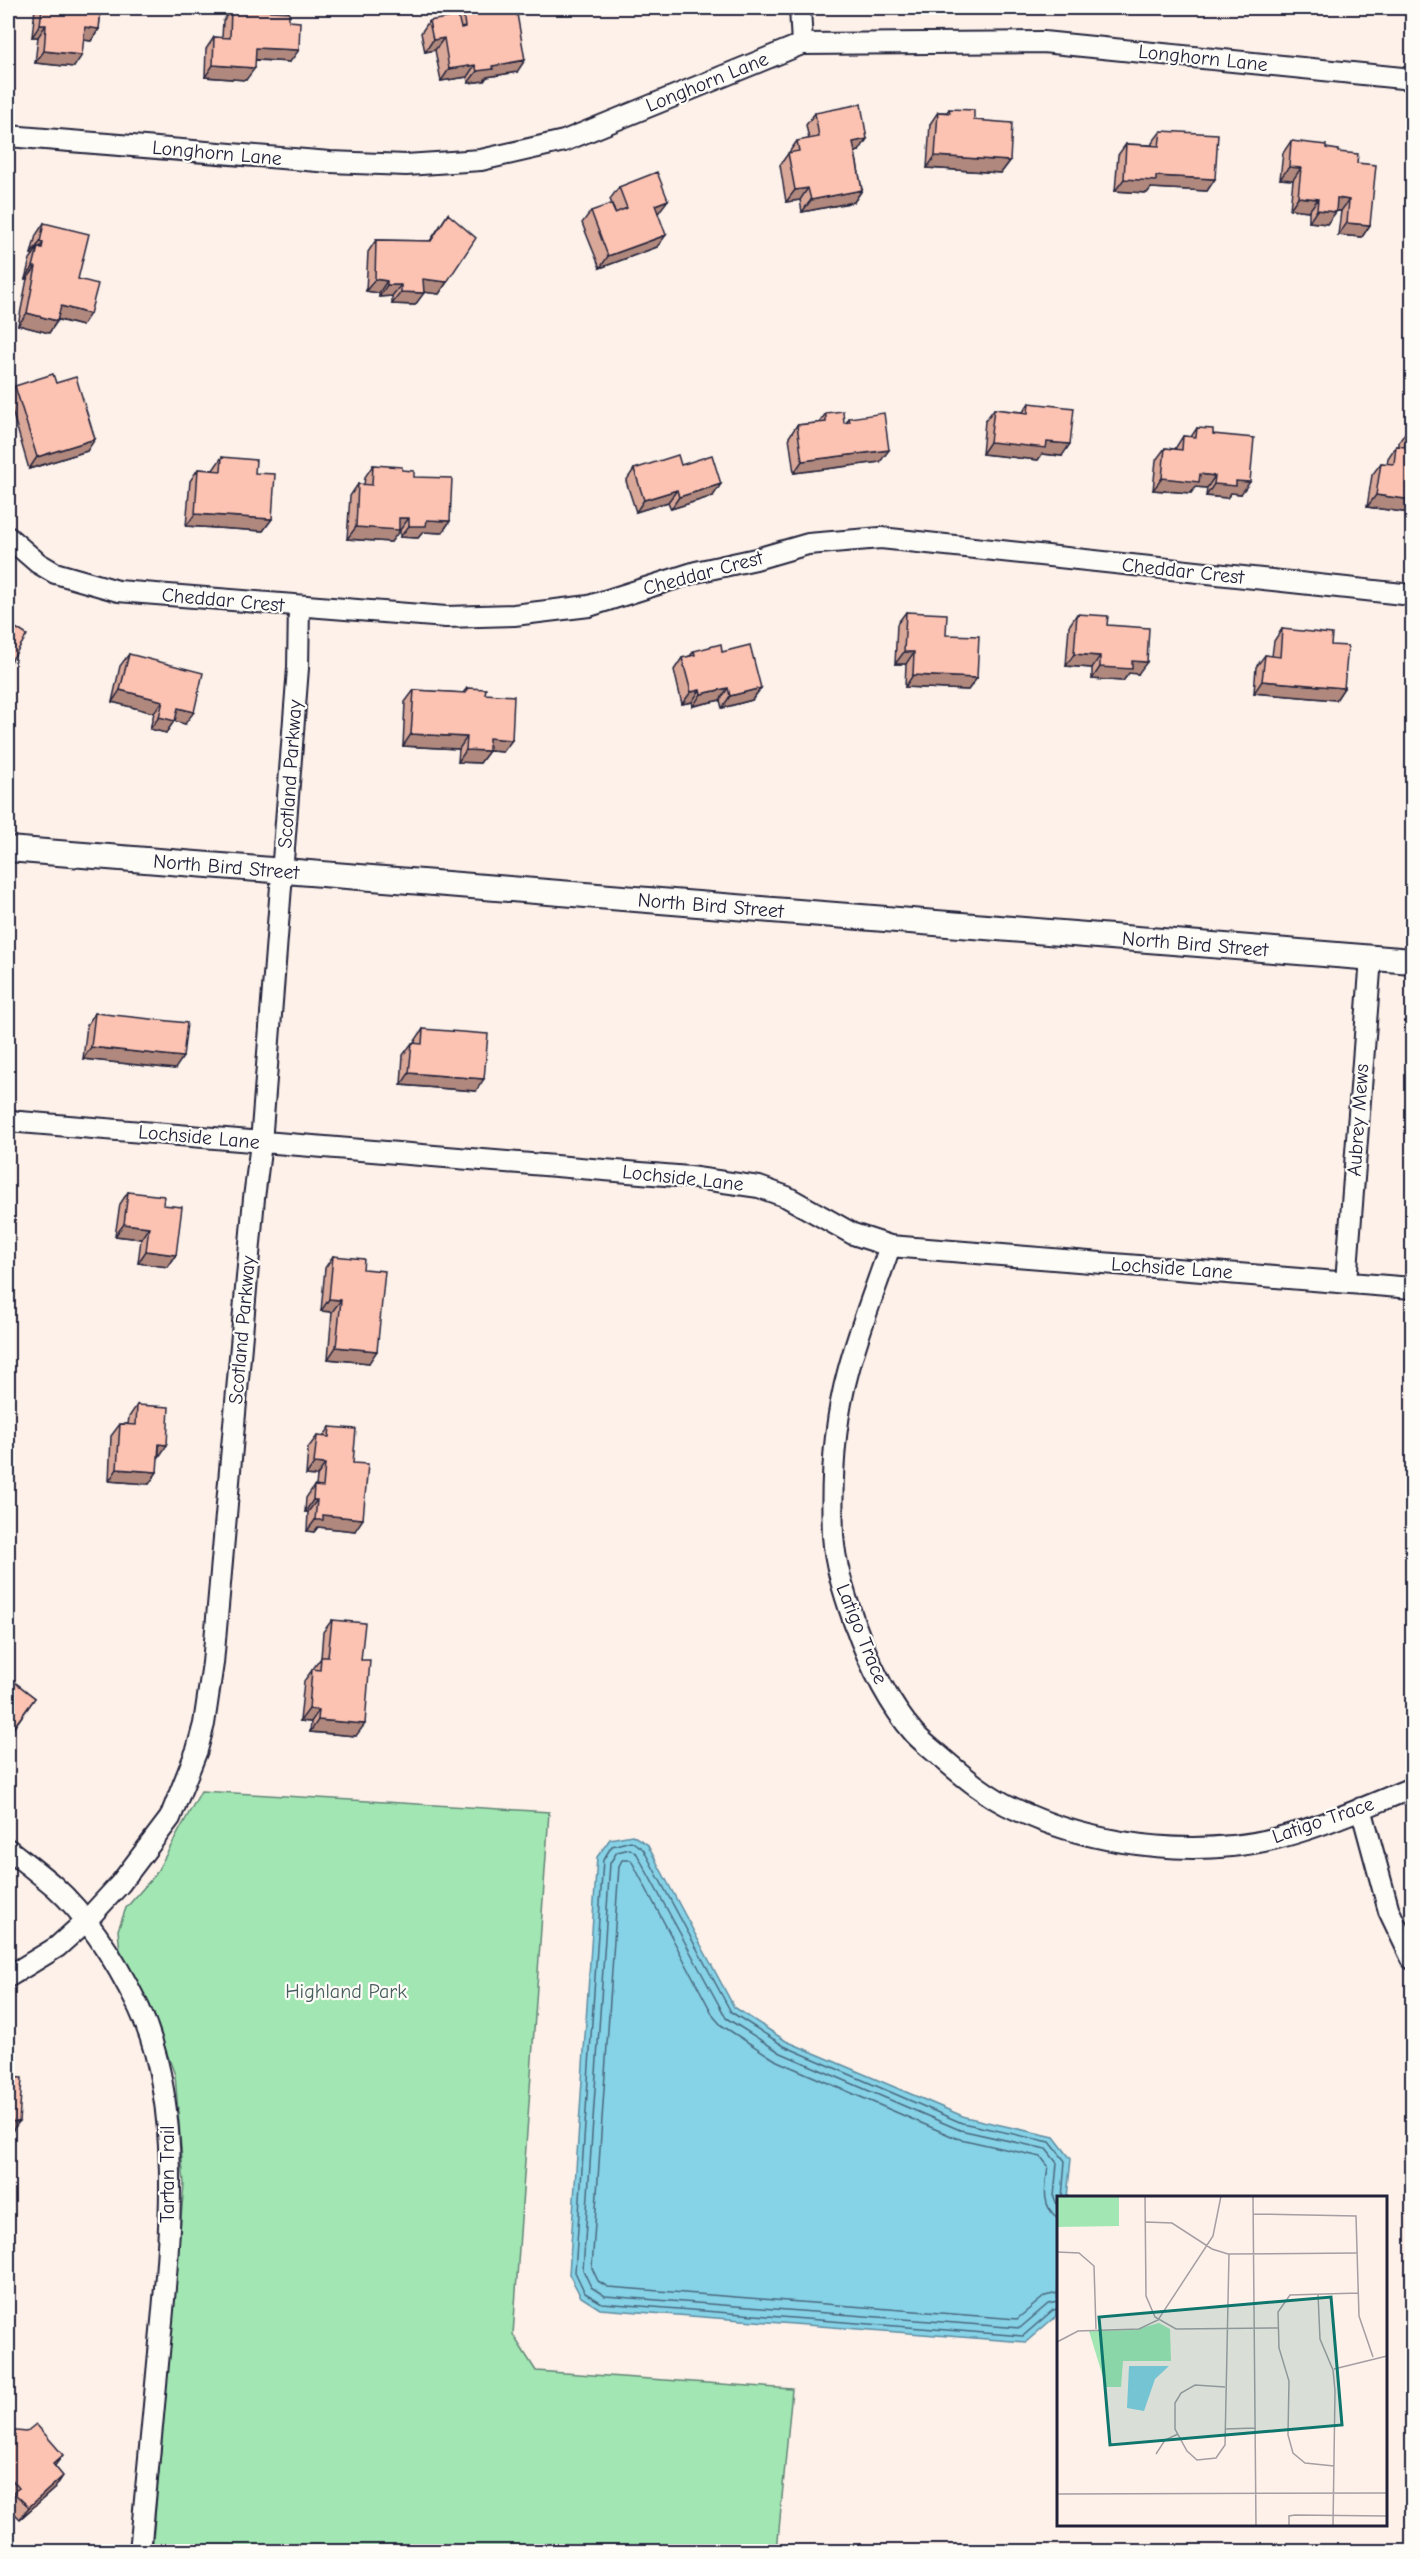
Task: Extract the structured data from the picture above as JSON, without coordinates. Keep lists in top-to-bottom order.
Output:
{
  "streets": {
    "street": [
      "Longhorn Lane",
      "Cheddar Crest",
      "Scotland Parkway",
      "North Bird Street",
      "Aubrey Mews",
      "Lochside Lane",
      "Latigo Trace",
      "Tartan Trail"
    ]
  },
  "crossings": [
    ["Cheddar Crest", "Scotland Parkway"],
    ["Scotland Parkway", "North Bird Street"],
    ["Scotland Parkway", "Lochside Lane"],
    ["Scotland Parkway", "Tartan Trail"],
    ["North Bird Street", "Aubrey Mews"],
    ["Aubrey Mews", "Lochside Lane"],
    ["Lochside Lane", "Latigo Trace"]
  ],
  "parks": ["Highland Park"]
}
